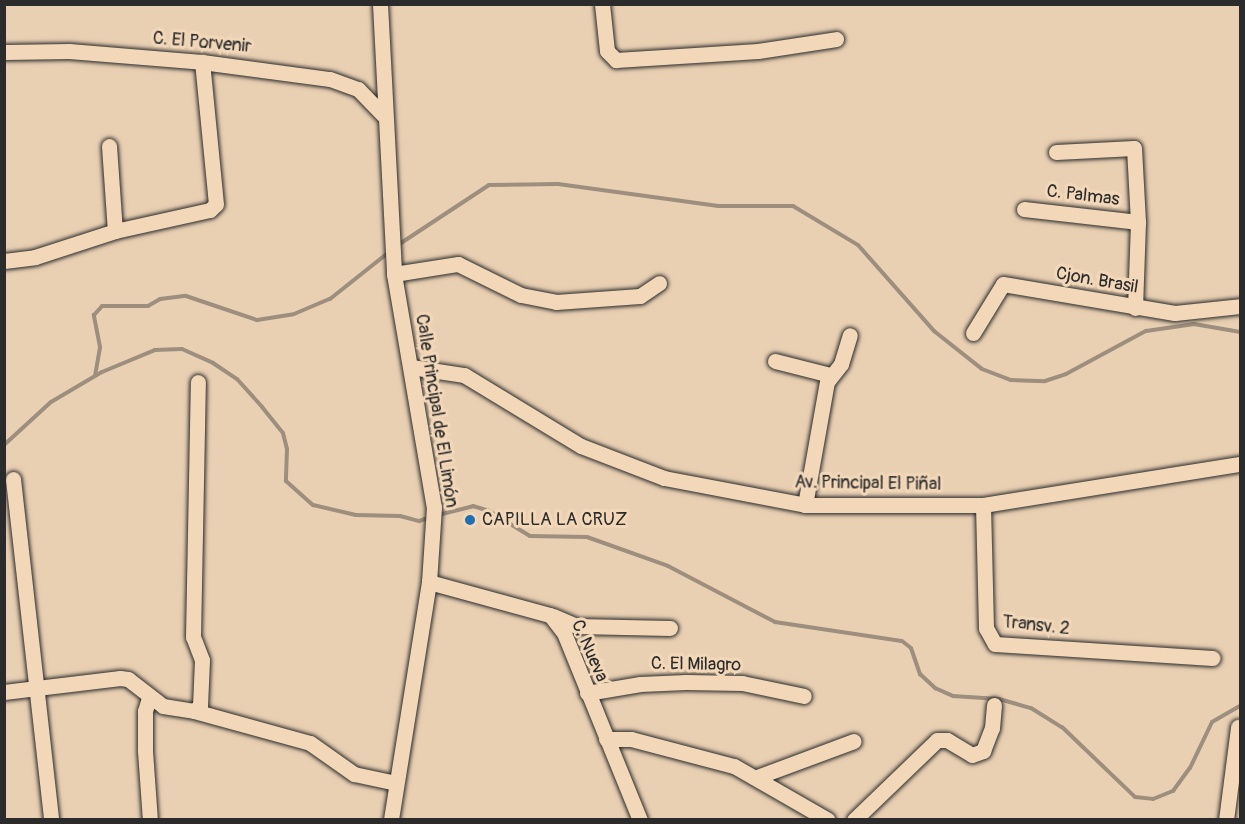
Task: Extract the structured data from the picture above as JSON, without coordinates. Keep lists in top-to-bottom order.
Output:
{
  "streets": {
    "street": [
      "C. El Porvenir",
      "C. Palmas",
      "Cjon. Brasil",
      "Calle Principal de El Limón",
      "Av. Principal El Piñal",
      "Transv. 2",
      "C. Nueva",
      "C. El Milagro"
    ]
  },
  "crossings": [
    ["C. El Porvenir", "Calle Principal de El Limón"],
    ["Calle Principal de El Limón", "Av. Principal El Piñal"],
    ["Calle Principal de El Limón", "C. Nueva"],
    ["Av. Principal El Piñal", "Transv. 2"],
    ["C. Nueva", "C. El Milagro"]
  ],
  "places": ["CAPILLA LA CRUZ"]
}
